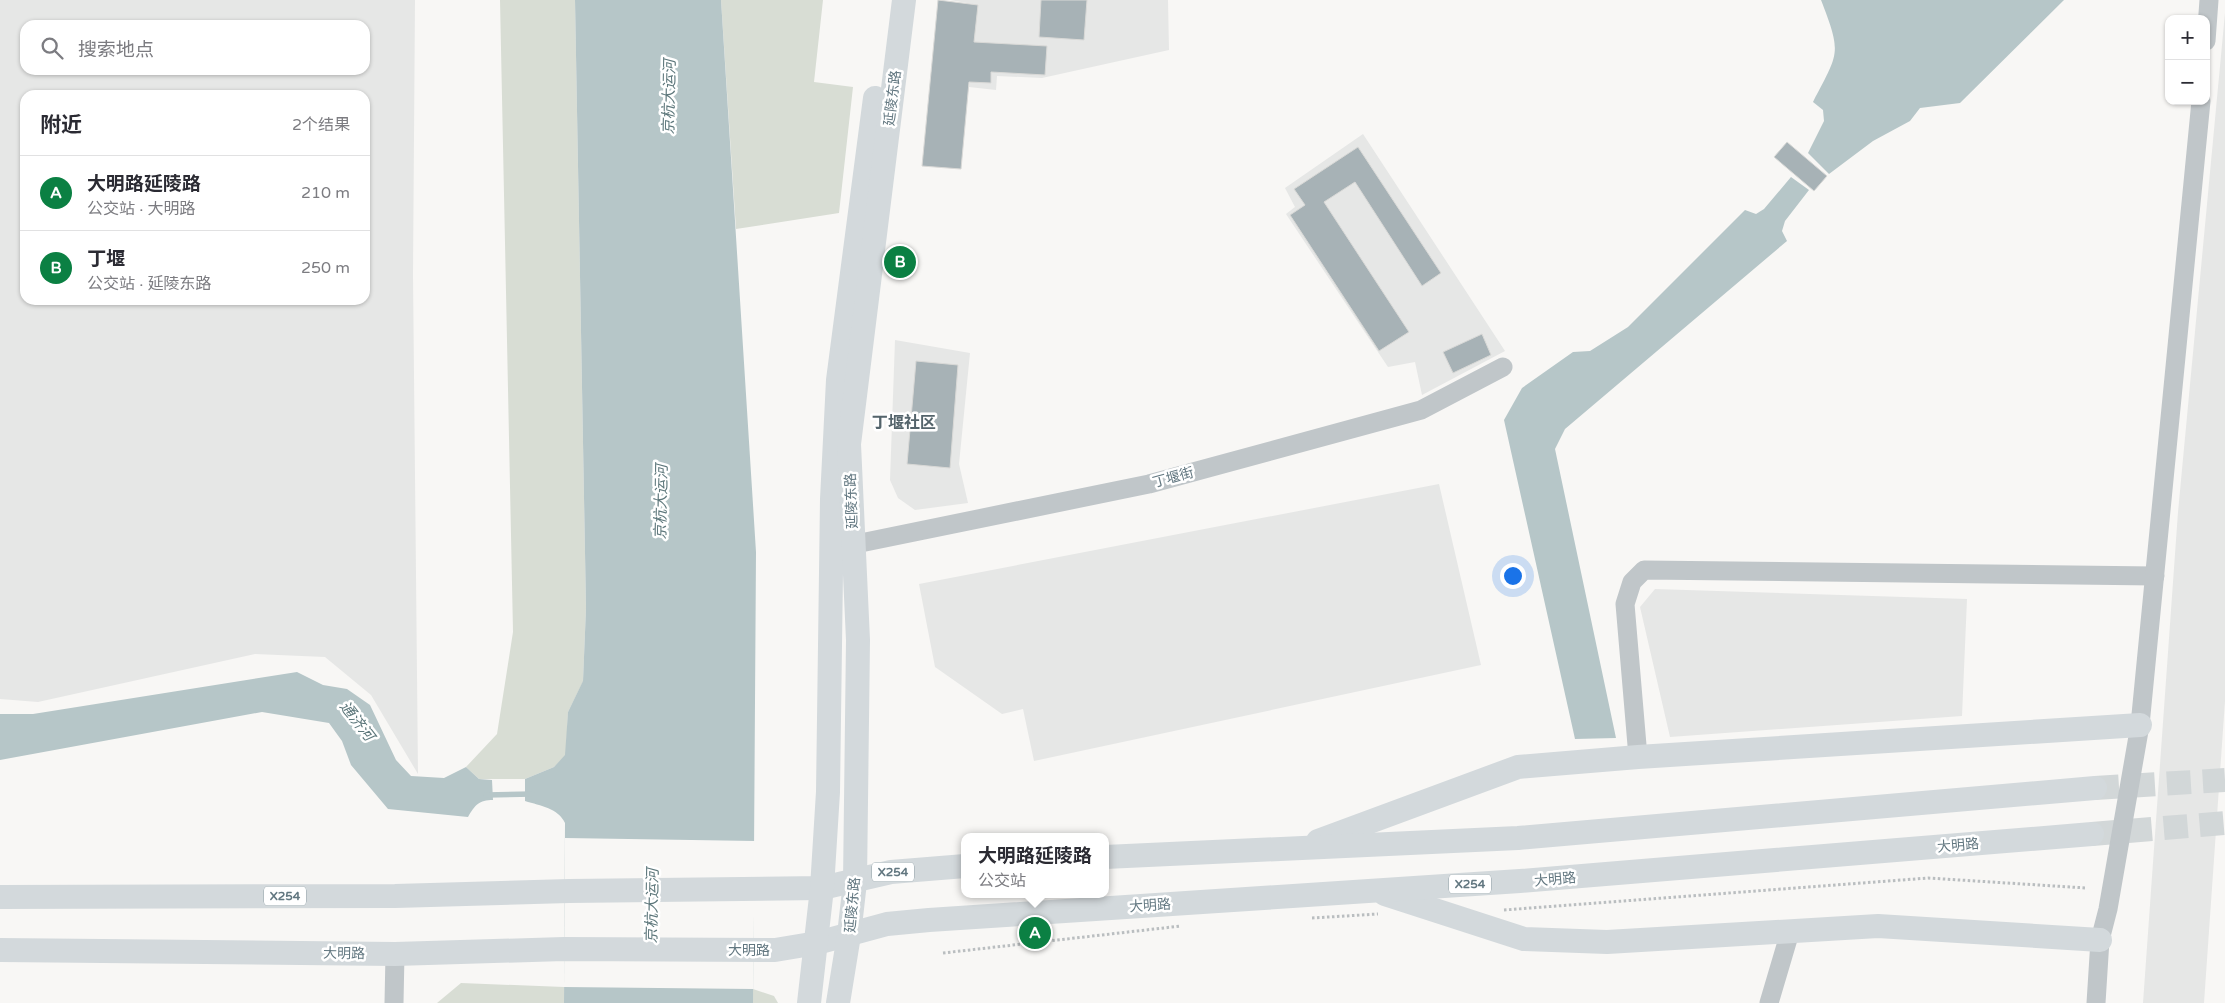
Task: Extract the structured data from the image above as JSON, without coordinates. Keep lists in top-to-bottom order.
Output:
{
  "streets": {
    "main road": ["延陵东路", "大明路", "X254"],
    "street": ["丁堰街"]
  },
  "crossings": [
    ["延陵东路", "丁堰街"],
    ["延陵东路", "大明路"],
    ["延陵东路", "X254"]
  ],
  "districts": ["丁堰社区"],
  "water": ["京杭大运河", "通济河"],
  "page": {
    "map_buttons": ["+", "−"],
    "search": "搜索地点",
    "heading": ["附近", "2个结果"],
    "list": [
      {
        "mark": "A",
        "name": "大明路延陵路",
        "note": "公交站 · 大明路",
        "value": "210 m"
      },
      {
        "mark": "B",
        "name": "丁堰",
        "note": "公交站 · 延陵东路",
        "value": "250 m"
      }
    ],
    "pins": ["B", "A"],
    "popup": ["大明路延陵路", "公交站"]
  }
}
